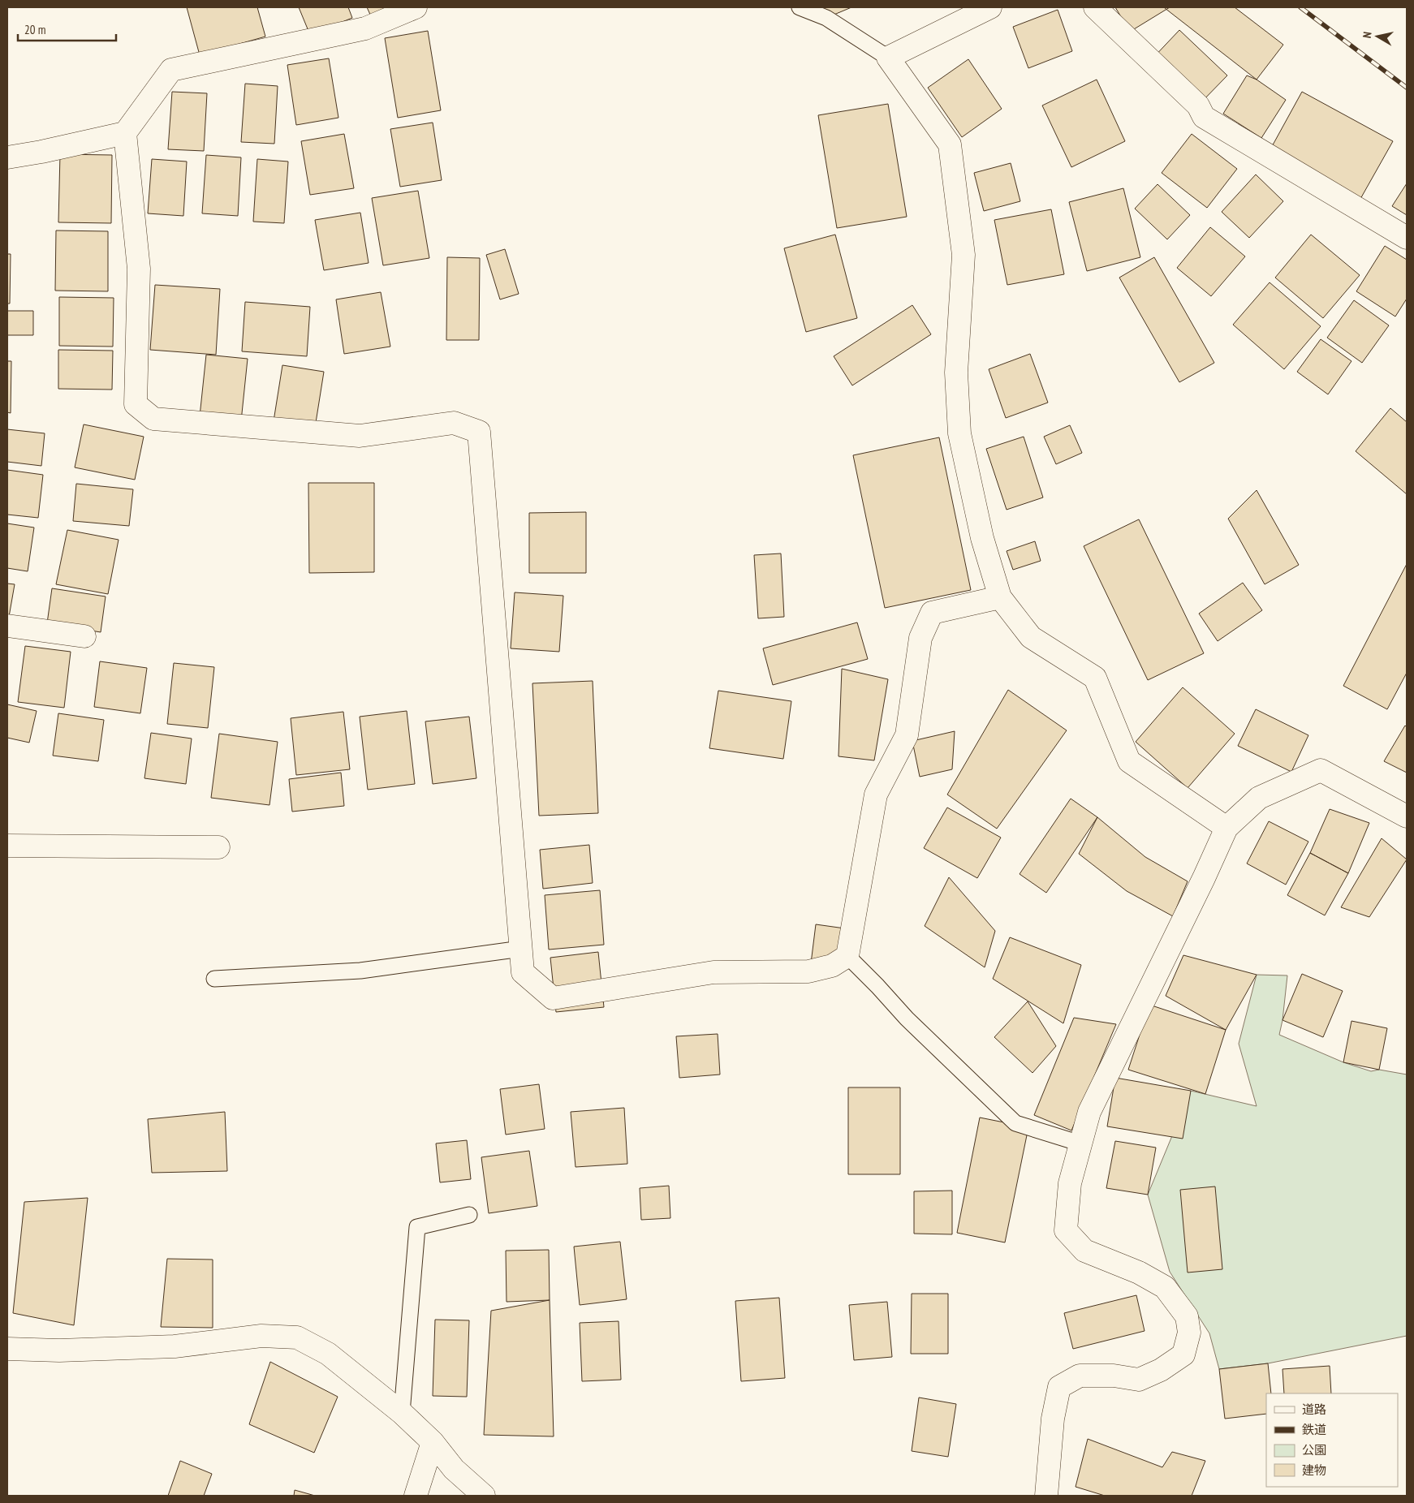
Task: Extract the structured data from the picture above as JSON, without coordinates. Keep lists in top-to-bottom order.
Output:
{
  "legend": [
    "道路",
    "鉄道",
    "公園",
    "建物"
  ],
  "scale_bar": "20 m",
  "north": "left"
}
